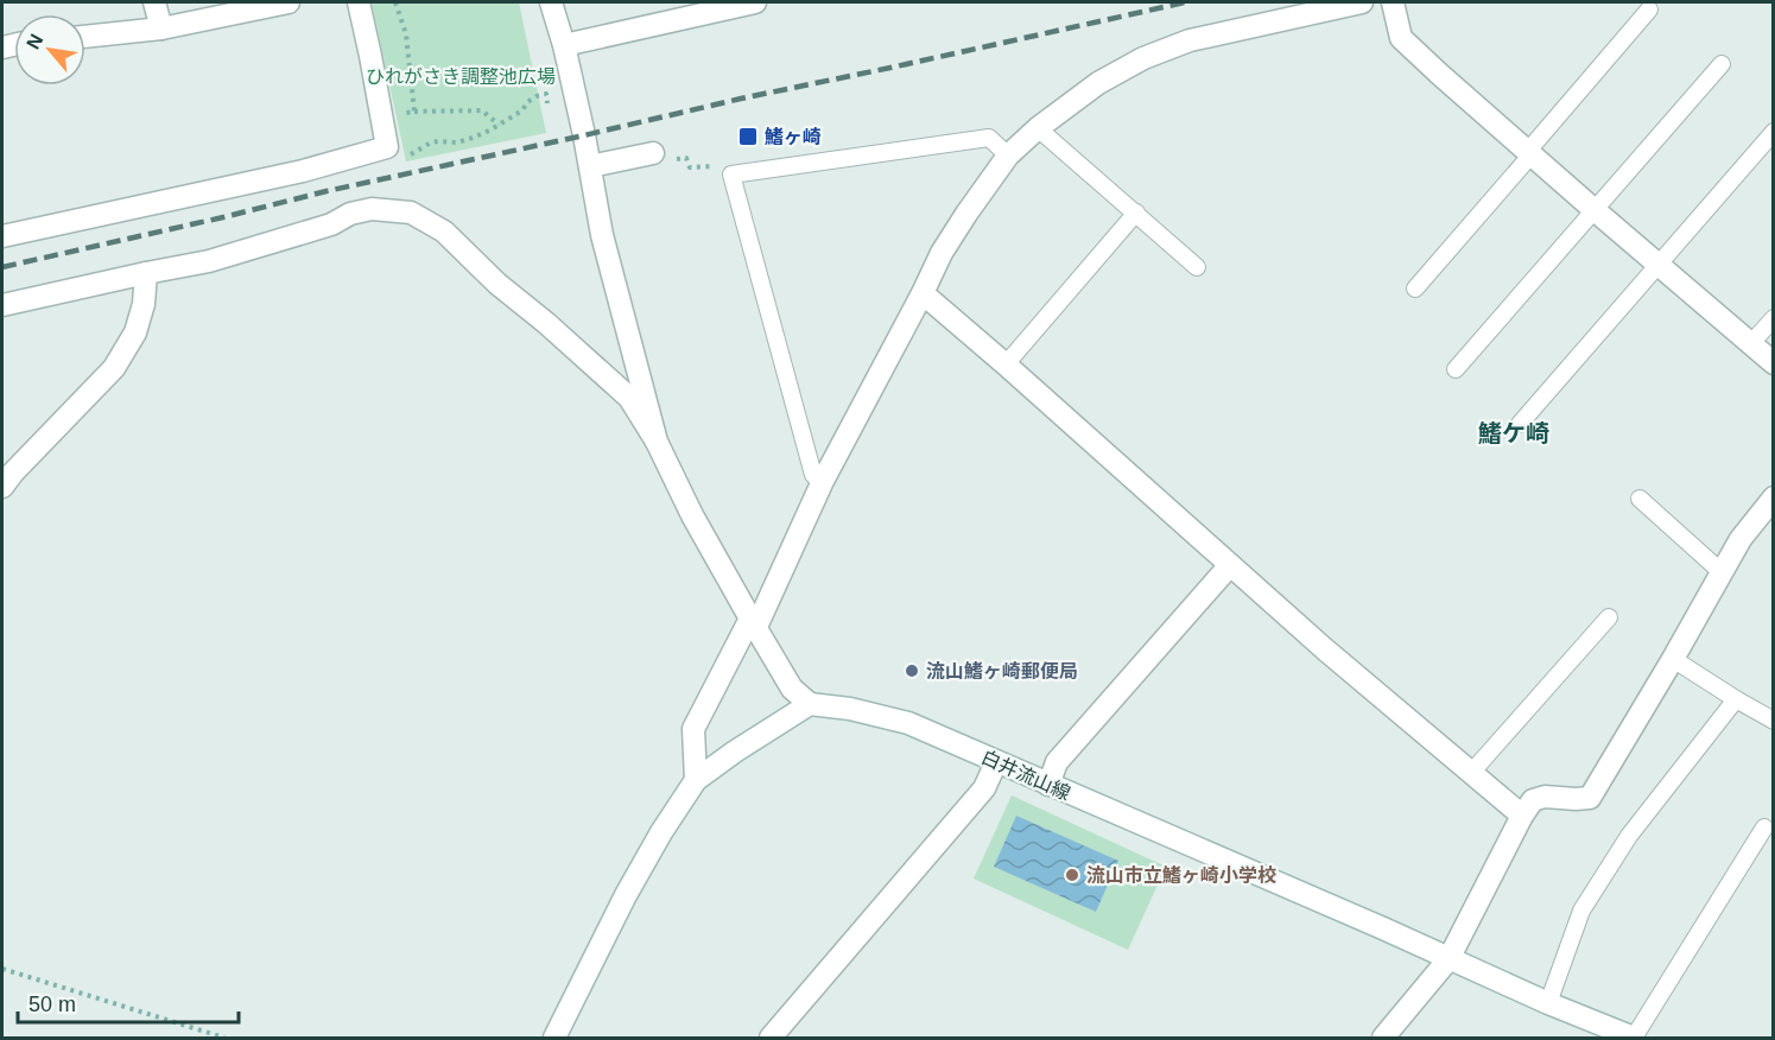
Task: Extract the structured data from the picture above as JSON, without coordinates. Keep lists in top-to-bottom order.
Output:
{
  "streets": {
    "street": ["白井流山線"]
  },
  "districts": ["鰭ケ崎"],
  "parks": ["ひれがさき調整池広場"],
  "places": {
    "transit": ["鰭ヶ崎"],
    "other": ["流山鰭ヶ崎郵便局", "流山市立鰭ヶ崎小学校"]
  },
  "scale_bar": "50 m",
  "north": "top left"
}
